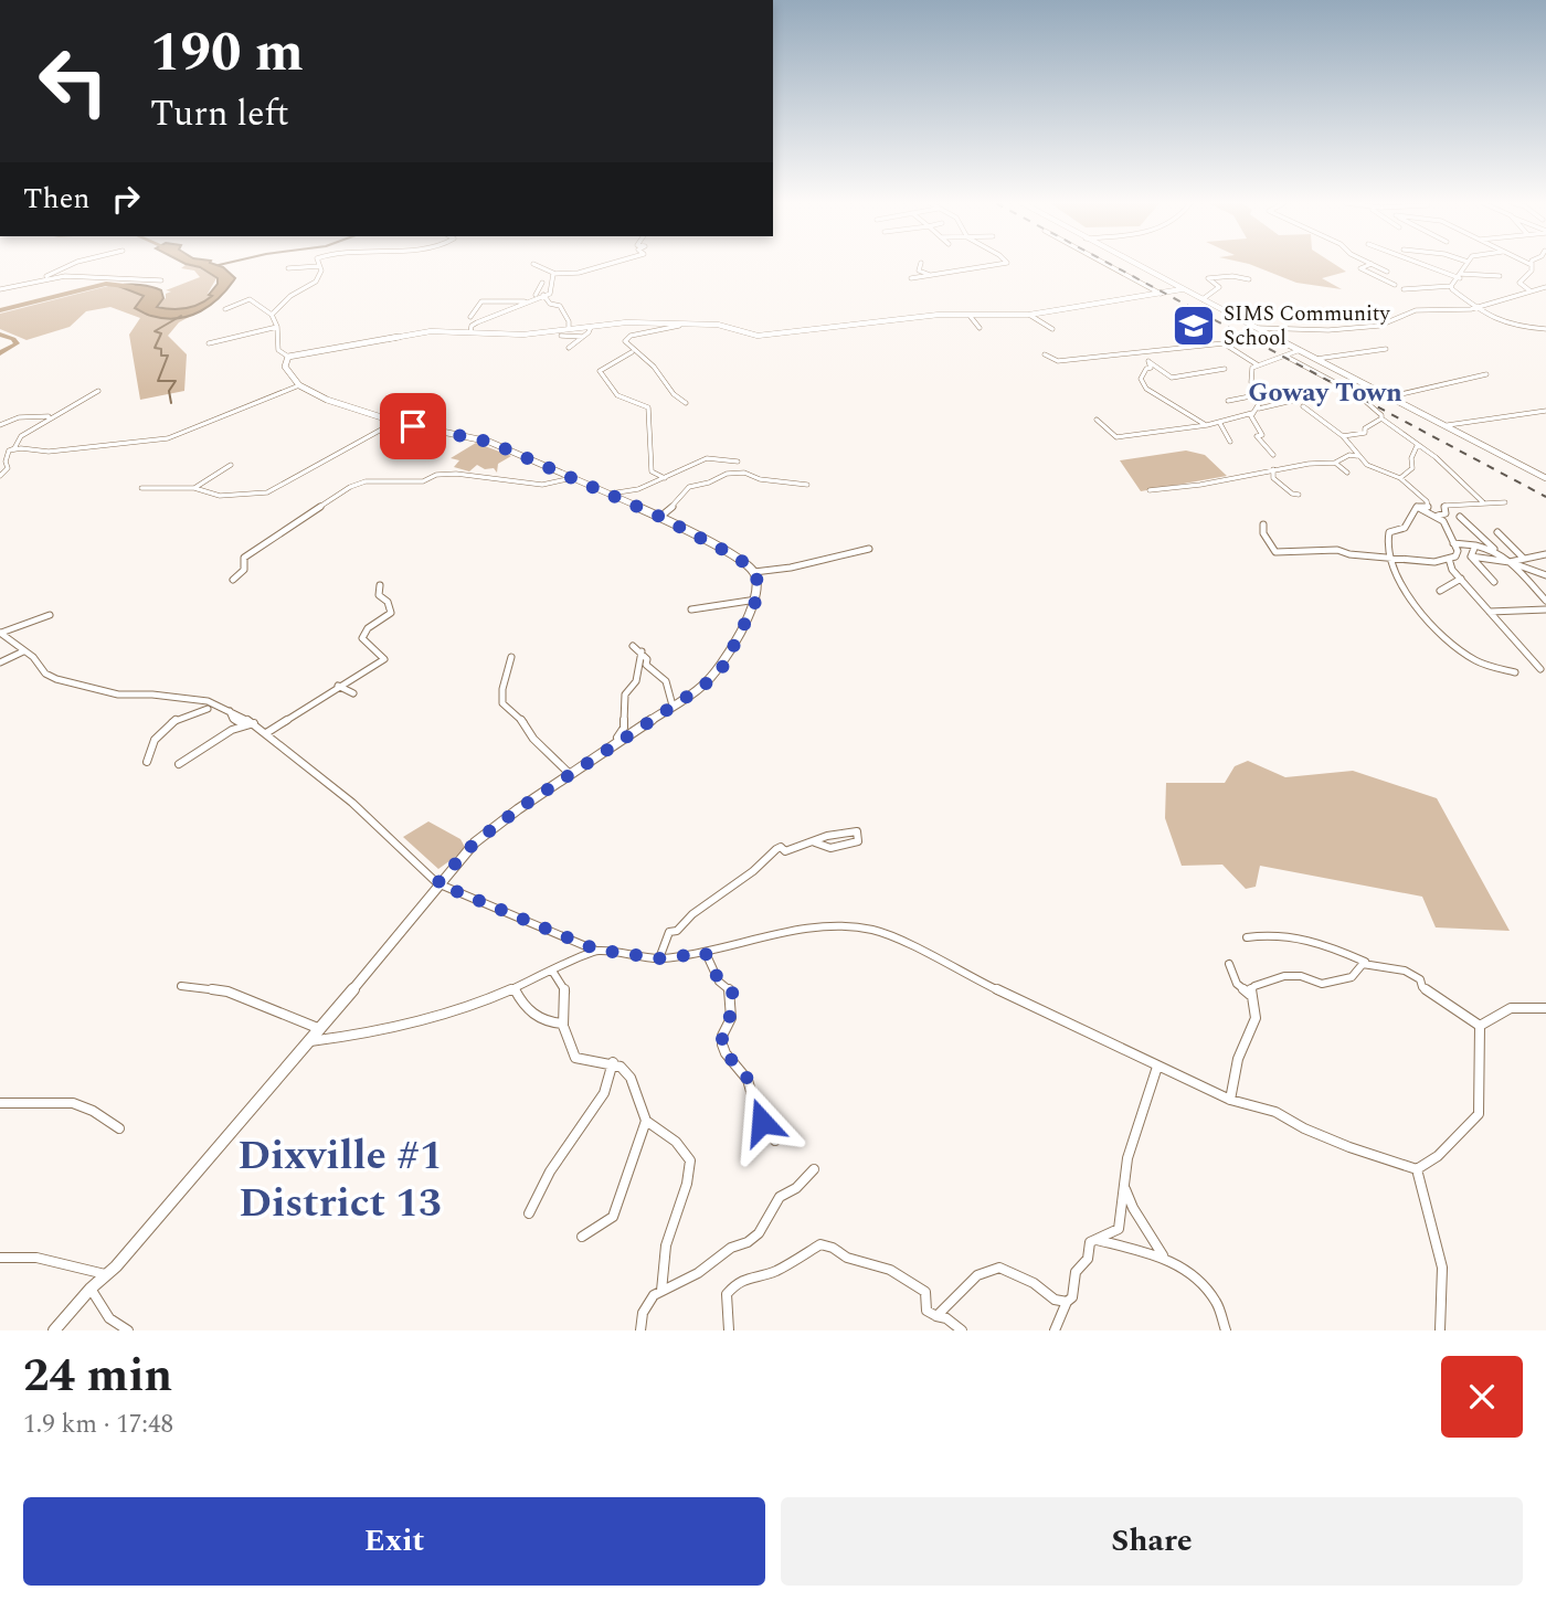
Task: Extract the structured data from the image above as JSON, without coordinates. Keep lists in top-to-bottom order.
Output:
{
  "districts": ["Goway Town", "Dixville #1 District 13"],
  "places": {
    "school or university": ["SIMS Community School"]
  },
  "page": {
    "turn": ["190 m", "Turn left"],
    "then": "Then",
    "heading": ["24 min", "1.9 km · 17:48"],
    "buttons": ["Exit", "Share"]
  }
}
